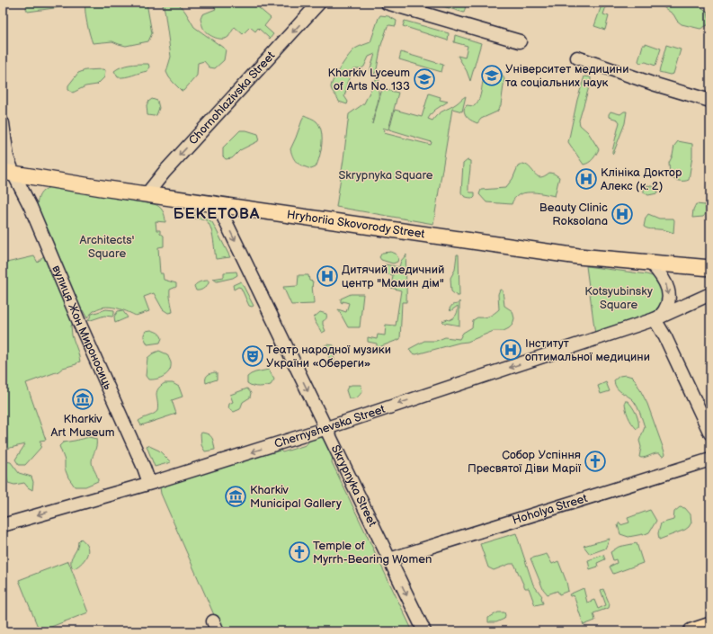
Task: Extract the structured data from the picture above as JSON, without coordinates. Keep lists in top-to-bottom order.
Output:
{
  "streets": {
    "main road": ["Hryhoriia Skovorody Street"],
    "street": [
      "Chornohlazivska Street",
      "вулиця Жон Мироносиць",
      "Chernyshevska Street",
      "Skrypnyka Street",
      "Hoholya Street"
    ]
  },
  "crossings": [
    ["Chornohlazivska Street", "Hryhoriia Skovorody Street"],
    ["Hryhoriia Skovorody Street", "вулиця Жон Мироносиць"],
    ["Hryhoriia Skovorody Street", "Skrypnyka Street"],
    ["вулиця Жон Мироносиць", "Chernyshevska Street"],
    ["Chernyshevska Street", "Skrypnyka Street"],
    ["Skrypnyka Street", "Hoholya Street"]
  ],
  "one_way": ["Chornohlazivska Street", "Chernyshevska Street", "Skrypnyka Street"],
  "districts": ["БЕКЕТОВА"],
  "parks": ["Skrypnyka Square", "Architects' Square", "Kotsyubinsky Square"],
  "places": {
    "school or university": ["Університет медицини та соціальних наук", "Kharkiv Lyceum of Arts No. 133"],
    "hospital": [
      "Клініка Доктор Алекс (к. 2)",
      "Beauty Clinic Roksolana",
      "Дитячий медичний центр \"Мамин дім\"",
      "Інститут оптимальної медицини"
    ],
    "theatre": ["Театр народної музики України «Обереги»"],
    "museum": ["Kharkiv Art Museum", "Kharkiv Municipal Gallery"],
    "church": ["Собор Успіння Пресвятої Діви Марії", "Temple of Myrrh-Bearing Women"]
  }
}
